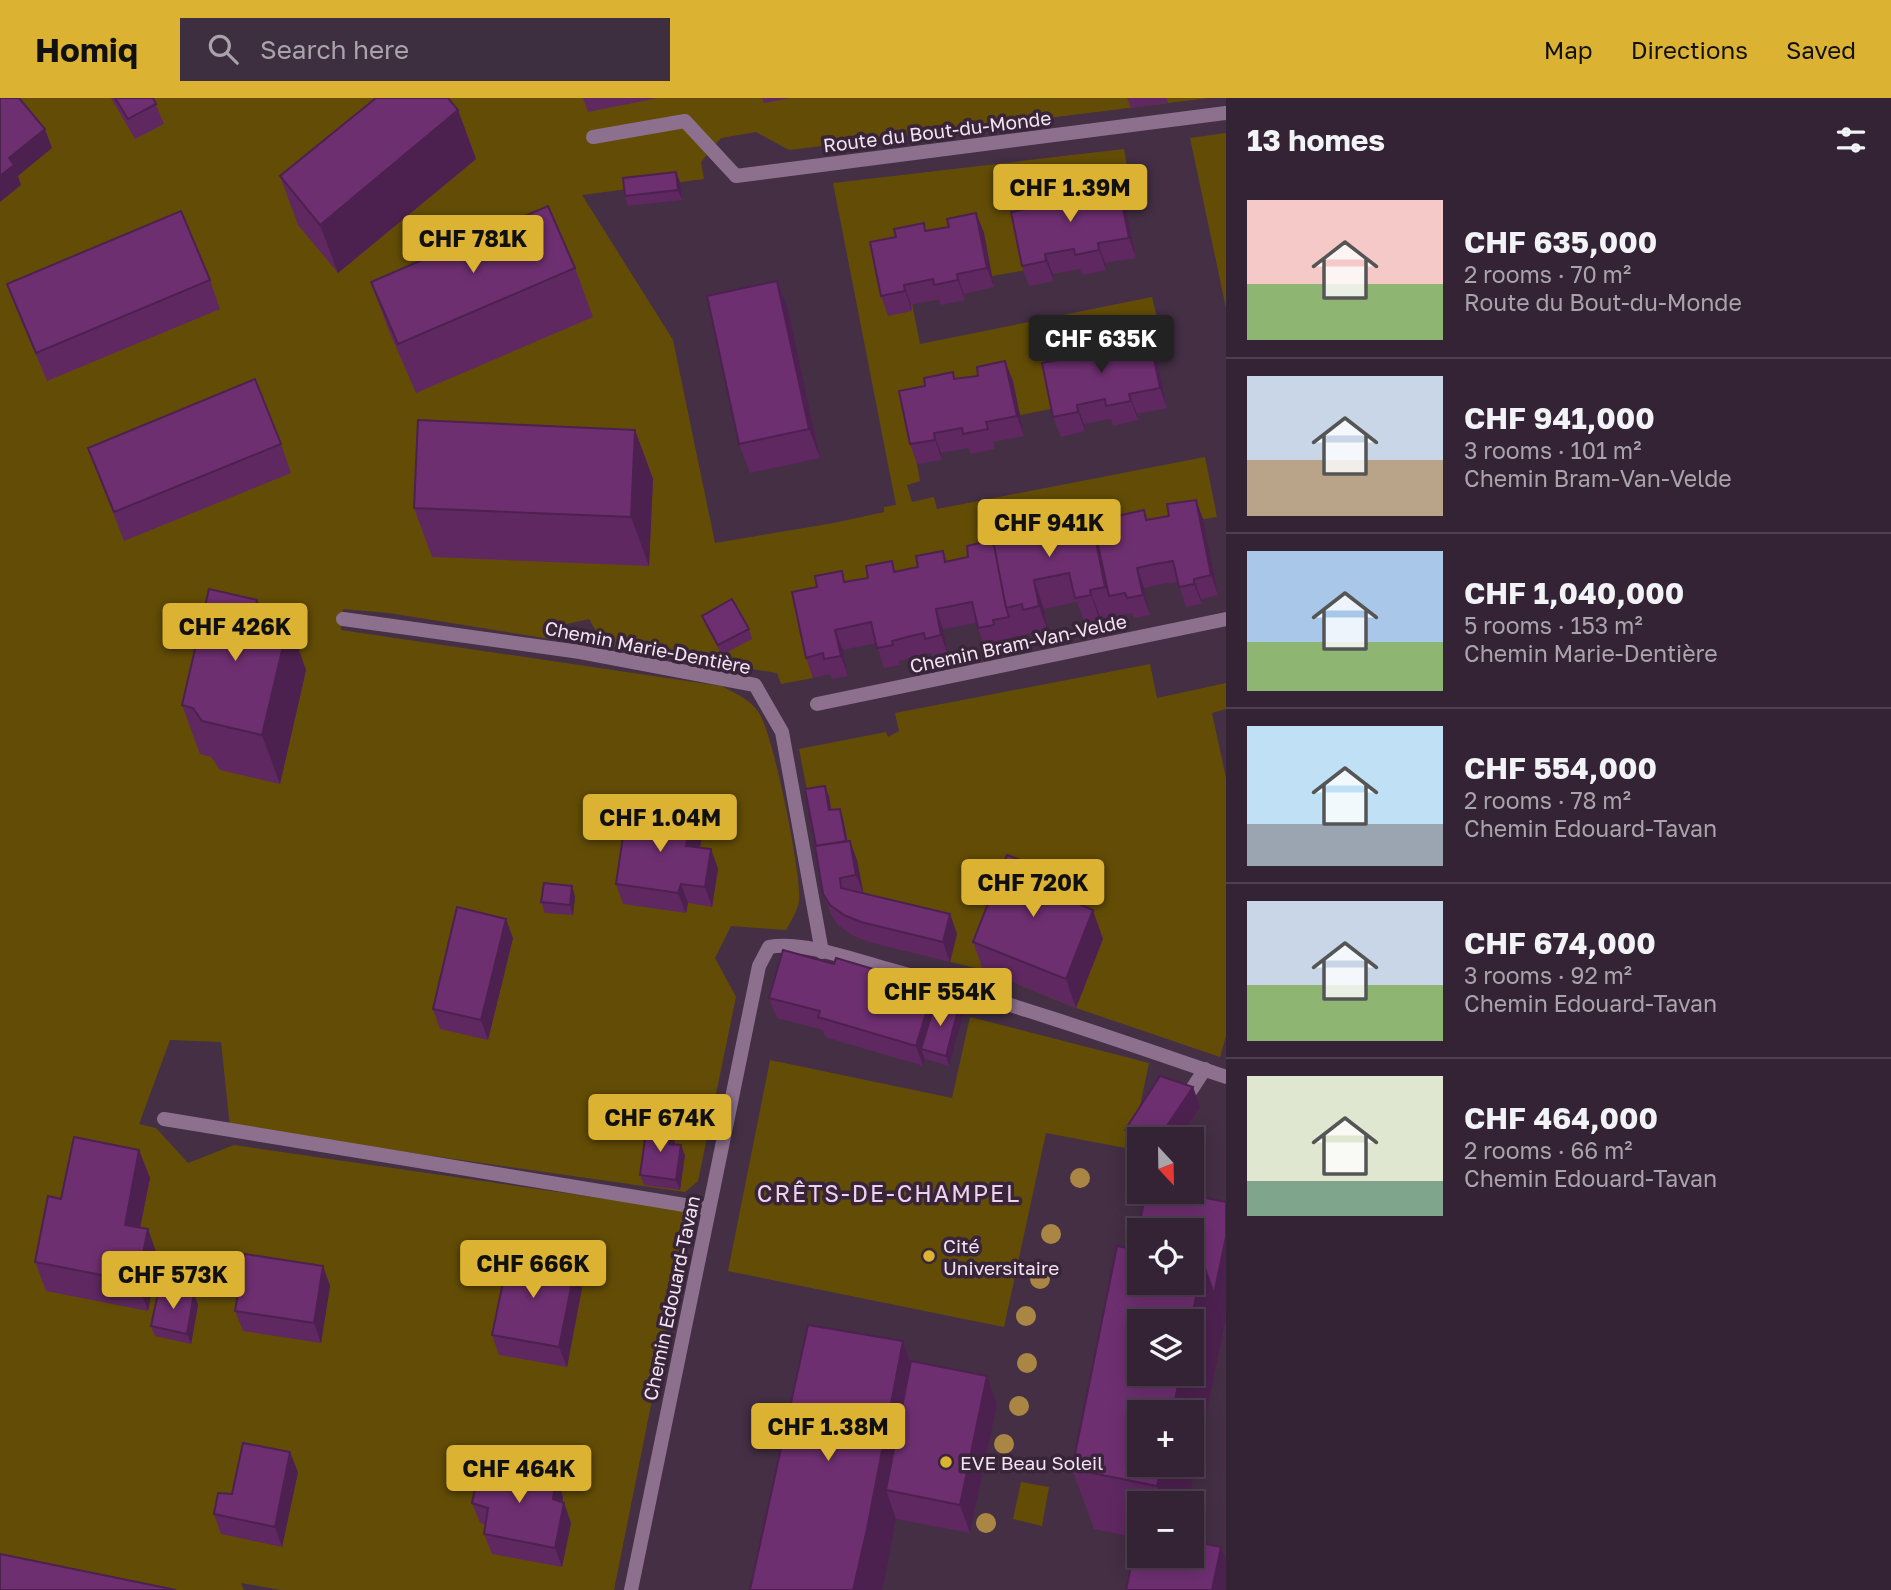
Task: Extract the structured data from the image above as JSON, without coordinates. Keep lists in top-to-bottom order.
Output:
{
  "streets": {
    "street": [
      "Route du Bout-du-Monde",
      "Chemin Bram-Van-Velde",
      "Chemin Marie-Dentière",
      "Chemin Edouard-Tavan"
    ]
  },
  "crossings": [
    ["Chemin Marie-Dentière", "Chemin Edouard-Tavan"]
  ],
  "districts": ["CRÊTS-DE-CHAMPEL"],
  "places": ["Cité Universitaire", "EVE Beau Soleil"],
  "north": "bottom",
  "page": {
    "header": "Homiq",
    "search": "Search here",
    "nav": ["Map", "Directions", "Saved"],
    "heading": "13 homes",
    "price": [
      "CHF 1.39M",
      "CHF 781K",
      "CHF 635K",
      "CHF 941K",
      "CHF 426K",
      "CHF 1.04M",
      "CHF 720K",
      "CHF 554K",
      "CHF 674K",
      "CHF 666K",
      "CHF 573K",
      "CHF 1.38M",
      "CHF 464K"
    ],
    "list": [
      {
        "name": "CHF 635,000",
        "note": "2 rooms · 70 m² · Route du Bout-du-Monde"
      },
      {
        "name": "CHF 941,000",
        "note": "3 rooms · 101 m² · Chemin Bram-Van-Velde"
      },
      {
        "name": "CHF 1,040,000",
        "note": "5 rooms · 153 m² · Chemin Marie-Dentière"
      },
      {
        "name": "CHF 554,000",
        "note": "2 rooms · 78 m² · Chemin Edouard-Tavan"
      },
      {
        "name": "CHF 674,000",
        "note": "3 rooms · 92 m² · Chemin Edouard-Tavan"
      },
      {
        "name": "CHF 464,000",
        "note": "2 rooms · 66 m² · Chemin Edouard-Tavan"
      }
    ],
    "map_buttons": ["+", "−"]
  }
}
